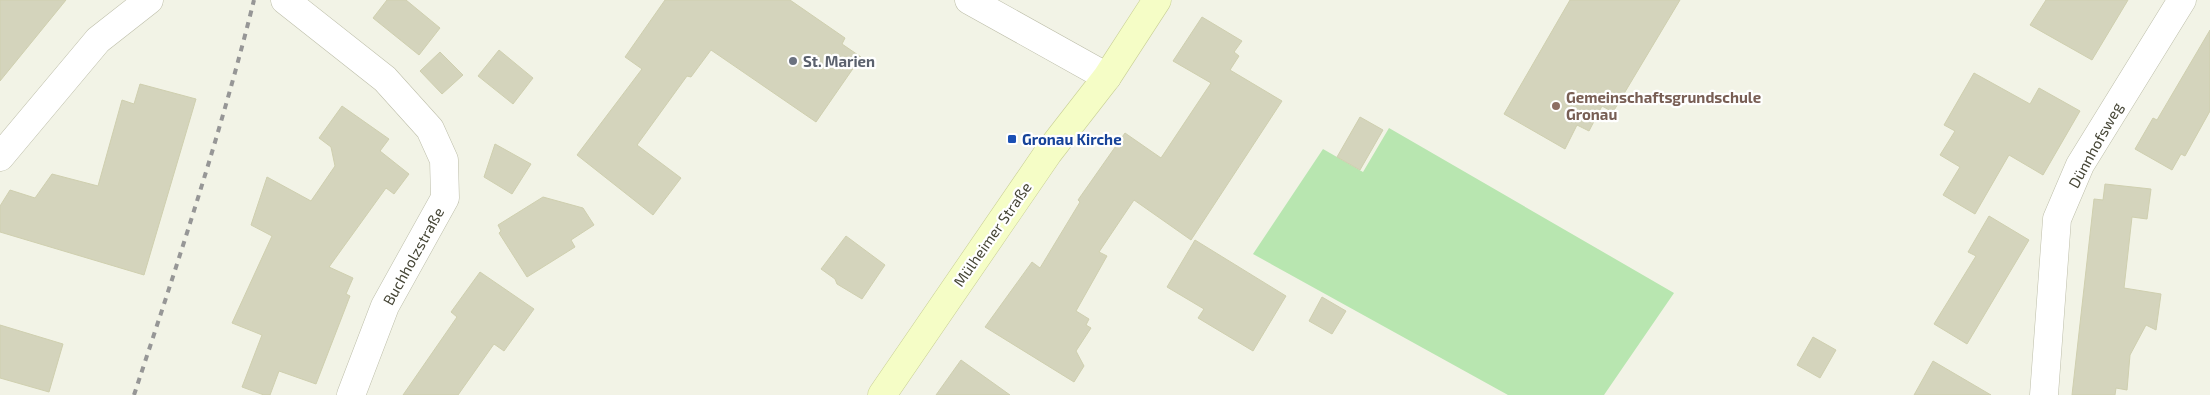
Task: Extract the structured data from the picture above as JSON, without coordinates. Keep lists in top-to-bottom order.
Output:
{
  "streets": {
    "main road": ["Mülheimer Straße"],
    "street": ["Dünnhofsweg", "Buchholzstraße"]
  },
  "places": {
    "other": ["St. Marien", "Gemeinschaftsgrundschule Gronau"],
    "transit": ["Gronau Kirche"]
  }
}
